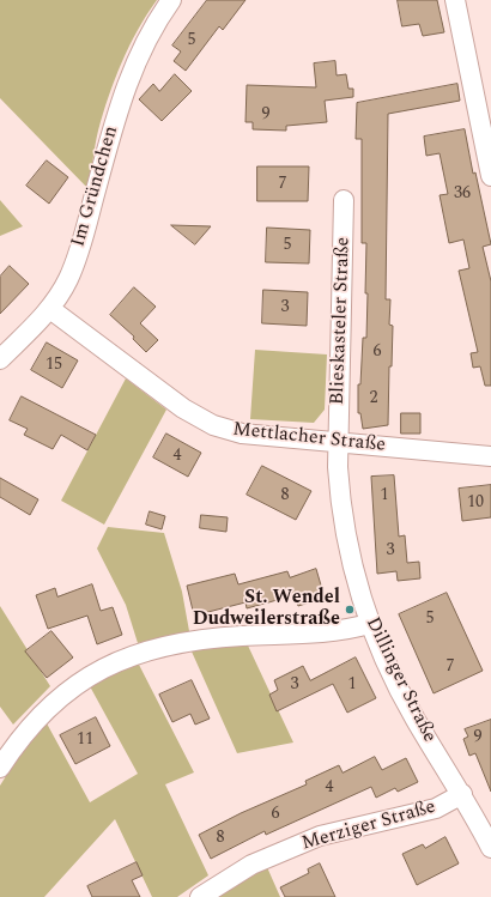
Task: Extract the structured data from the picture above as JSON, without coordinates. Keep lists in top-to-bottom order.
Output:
{
  "streets": {
    "street": [
      "Im Gründchen",
      "Blieskasteler Straße",
      "Mettlacher Straße",
      "Dillinger Straße",
      "Merziger Straße"
    ]
  },
  "crossings": [
    ["Im Gründchen", "Mettlacher Straße"],
    ["Blieskasteler Straße", "Mettlacher Straße"],
    ["Blieskasteler Straße", "Dillinger Straße"],
    ["Mettlacher Straße", "Dillinger Straße"],
    ["Dillinger Straße", "Merziger Straße"]
  ],
  "places": ["St. Wendel Dudweilerstraße"],
  "house_numbers": [
    "5",
    "9",
    "7",
    "36",
    "5",
    "3",
    "6",
    "15",
    "2",
    "4",
    "8",
    "1",
    "10",
    "3",
    "5",
    "7",
    "3",
    "1",
    "9",
    "11",
    "4",
    "6",
    "8"
  ]
}
